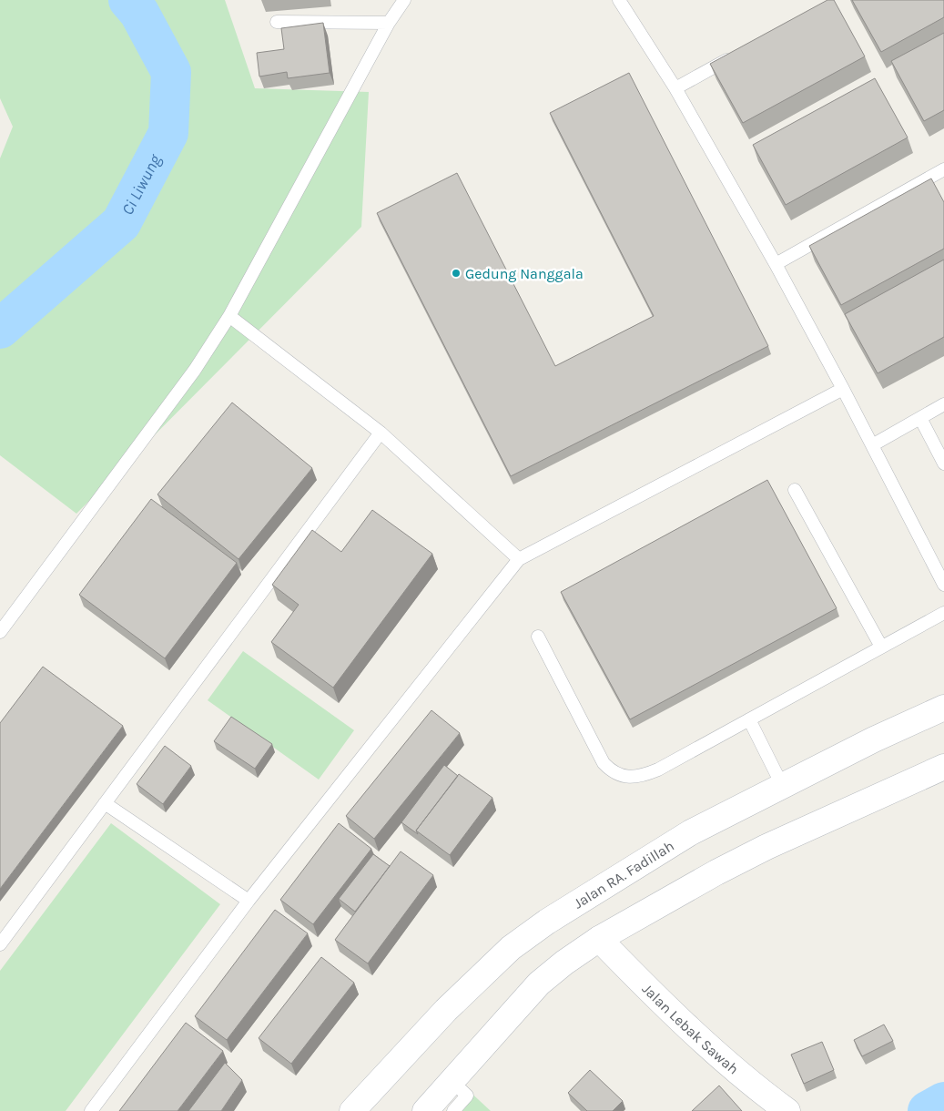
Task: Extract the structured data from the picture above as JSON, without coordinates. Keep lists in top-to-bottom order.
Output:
{
  "streets": {
    "main road": ["Jalan RA. Fadillah", "Jalan Lebak Sawah"]
  },
  "water": ["Ci Liwung"],
  "places": ["Gedung Nanggala"]
}
